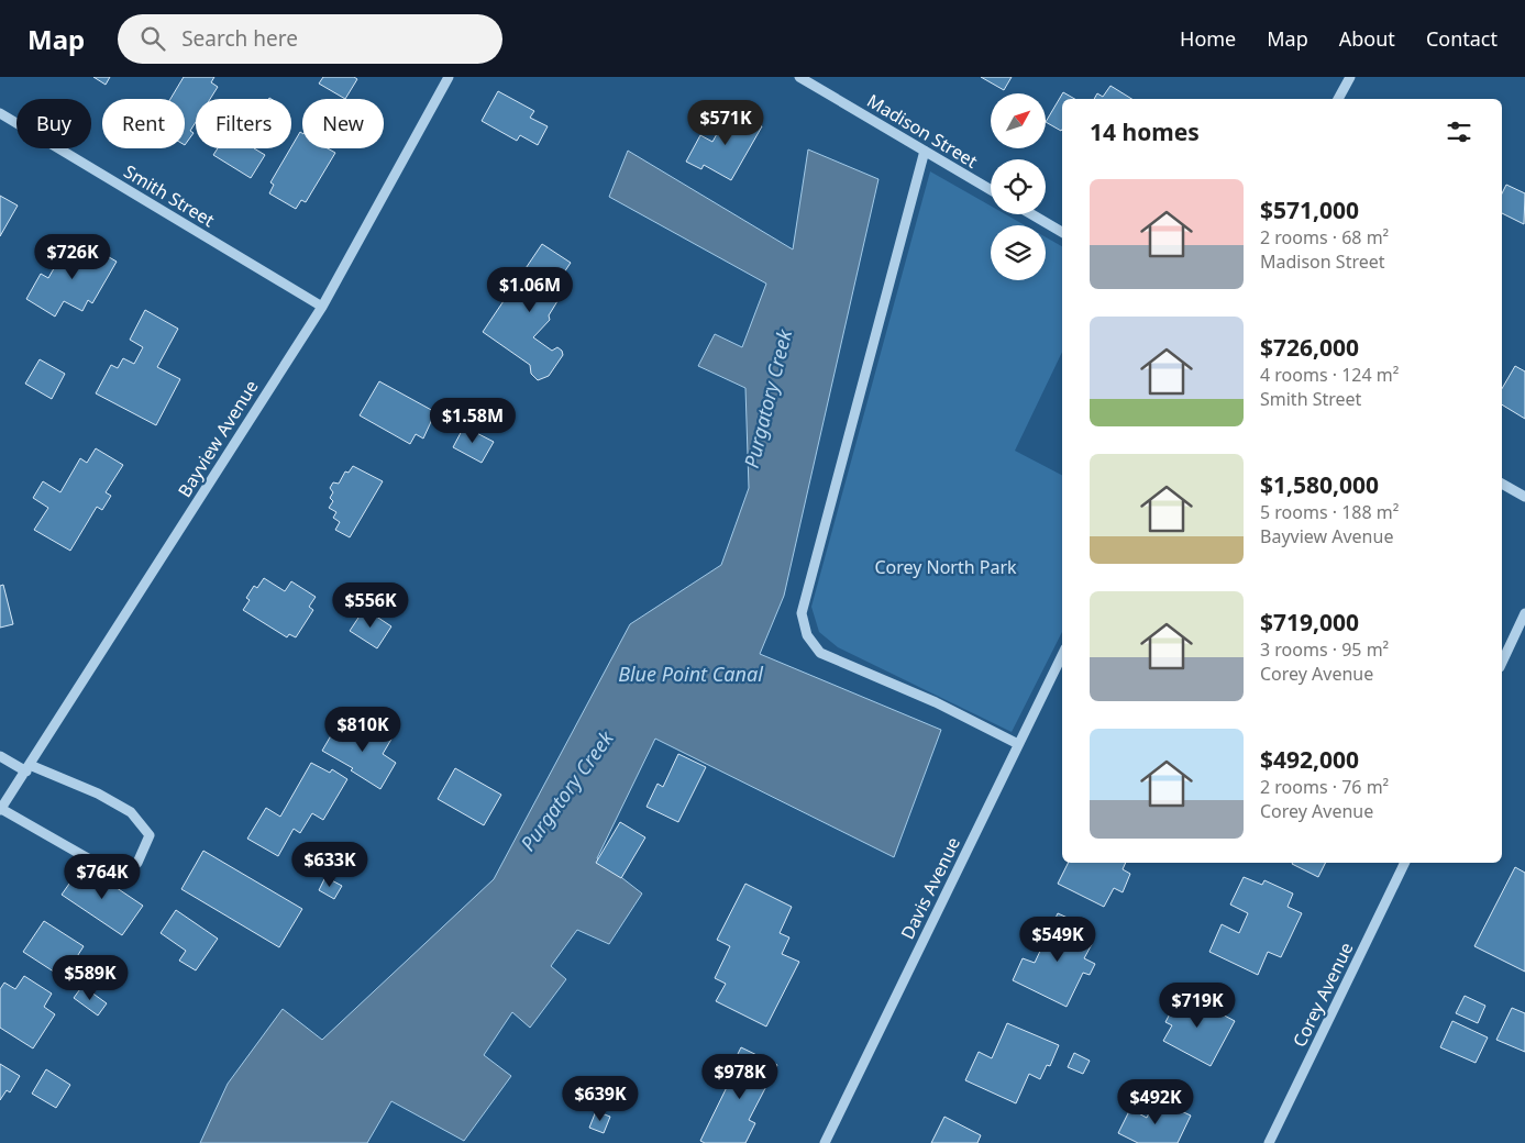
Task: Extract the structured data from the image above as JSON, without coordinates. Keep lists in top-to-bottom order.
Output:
{
  "streets": {
    "street": [
      "Madison Street",
      "Smith Street",
      "Bayview Avenue",
      "Davis Avenue",
      "Corey Avenue"
    ]
  },
  "crossings": [
    ["Smith Street", "Bayview Avenue"]
  ],
  "water": ["Purgatory Creek", "Blue Point Canal"],
  "parks": ["Corey North Park"],
  "north": "top right",
  "page": {
    "header": "Map",
    "search": "Search here",
    "nav": [
      "Home",
      "Map",
      "About",
      "Contact"
    ],
    "chip": [
      "Buy",
      "Rent",
      "Filters",
      "New"
    ],
    "heading": "14 homes",
    "price": [
      "$571K",
      "$726K",
      "$1.06M",
      "$1.58M",
      "$556K",
      "$810K",
      "$633K",
      "$764K",
      "$549K",
      "$589K",
      "$719K",
      "$978K",
      "$639K",
      "$492K"
    ],
    "list": [
      {
        "name": "$571,000",
        "note": "2 rooms · 68 m² · Madison Street"
      },
      {
        "name": "$726,000",
        "note": "4 rooms · 124 m² · Smith Street"
      },
      {
        "name": "$1,580,000",
        "note": "5 rooms · 188 m² · Bayview Avenue"
      },
      {
        "name": "$719,000",
        "note": "3 rooms · 95 m² · Corey Avenue"
      },
      {
        "name": "$492,000",
        "note": "2 rooms · 76 m² · Corey Avenue"
      }
    ]
  }
}
